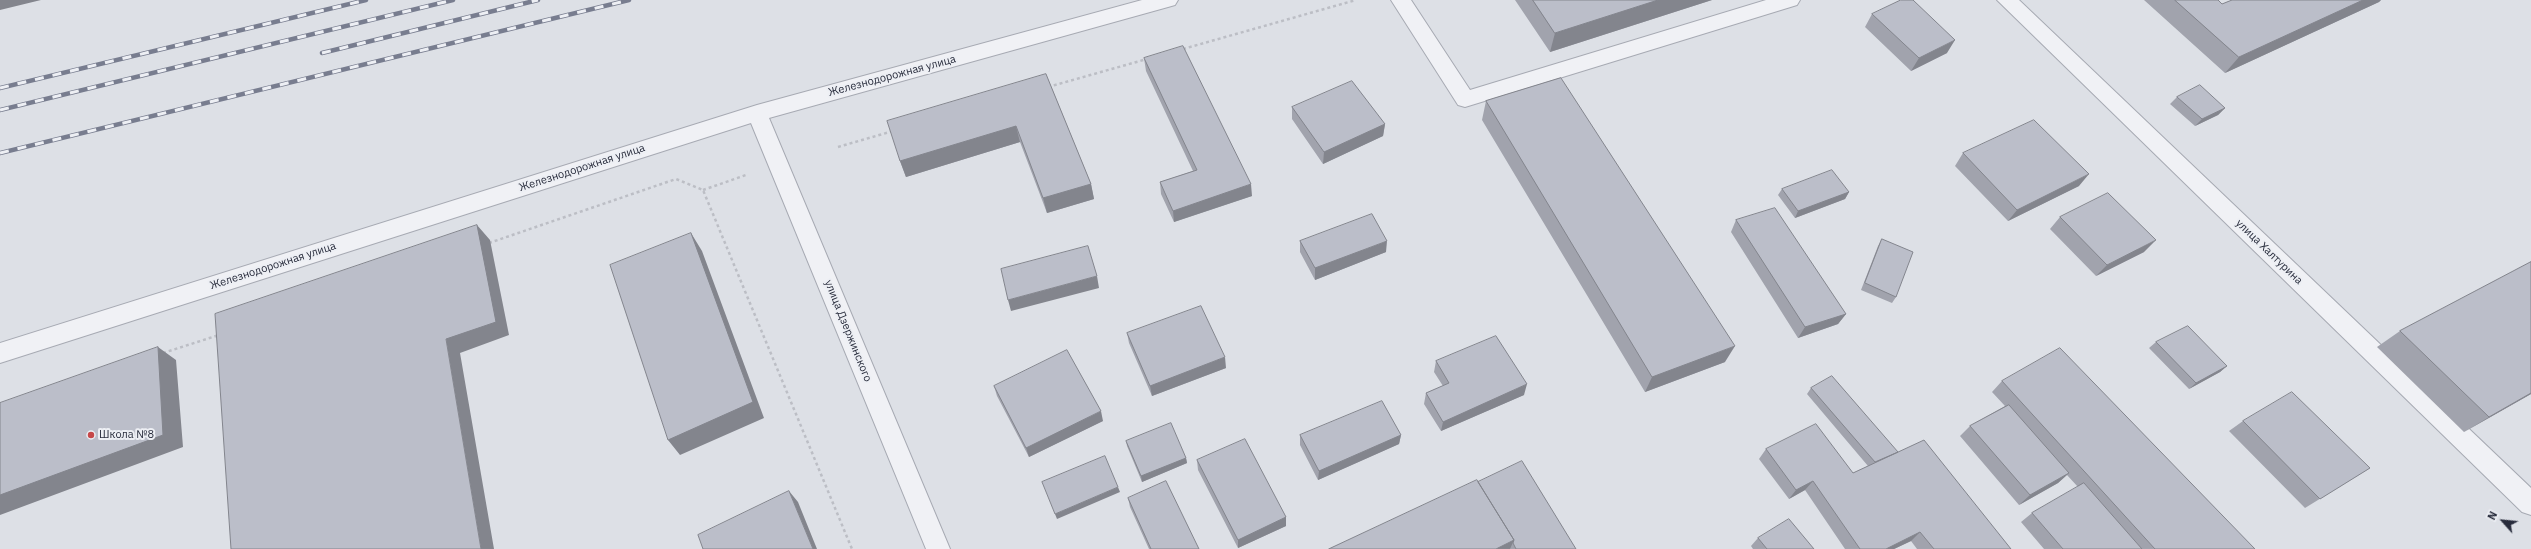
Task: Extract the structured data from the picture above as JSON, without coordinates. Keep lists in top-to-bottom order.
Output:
{
  "streets": {
    "street": ["Железнодорожная улица", "улица Халтурина", "улица Дзержинского"]
  },
  "crossings": [
    ["Железнодорожная улица", "улица Дзержинского"]
  ],
  "places": ["Школа №8"],
  "north": "top left"
}
